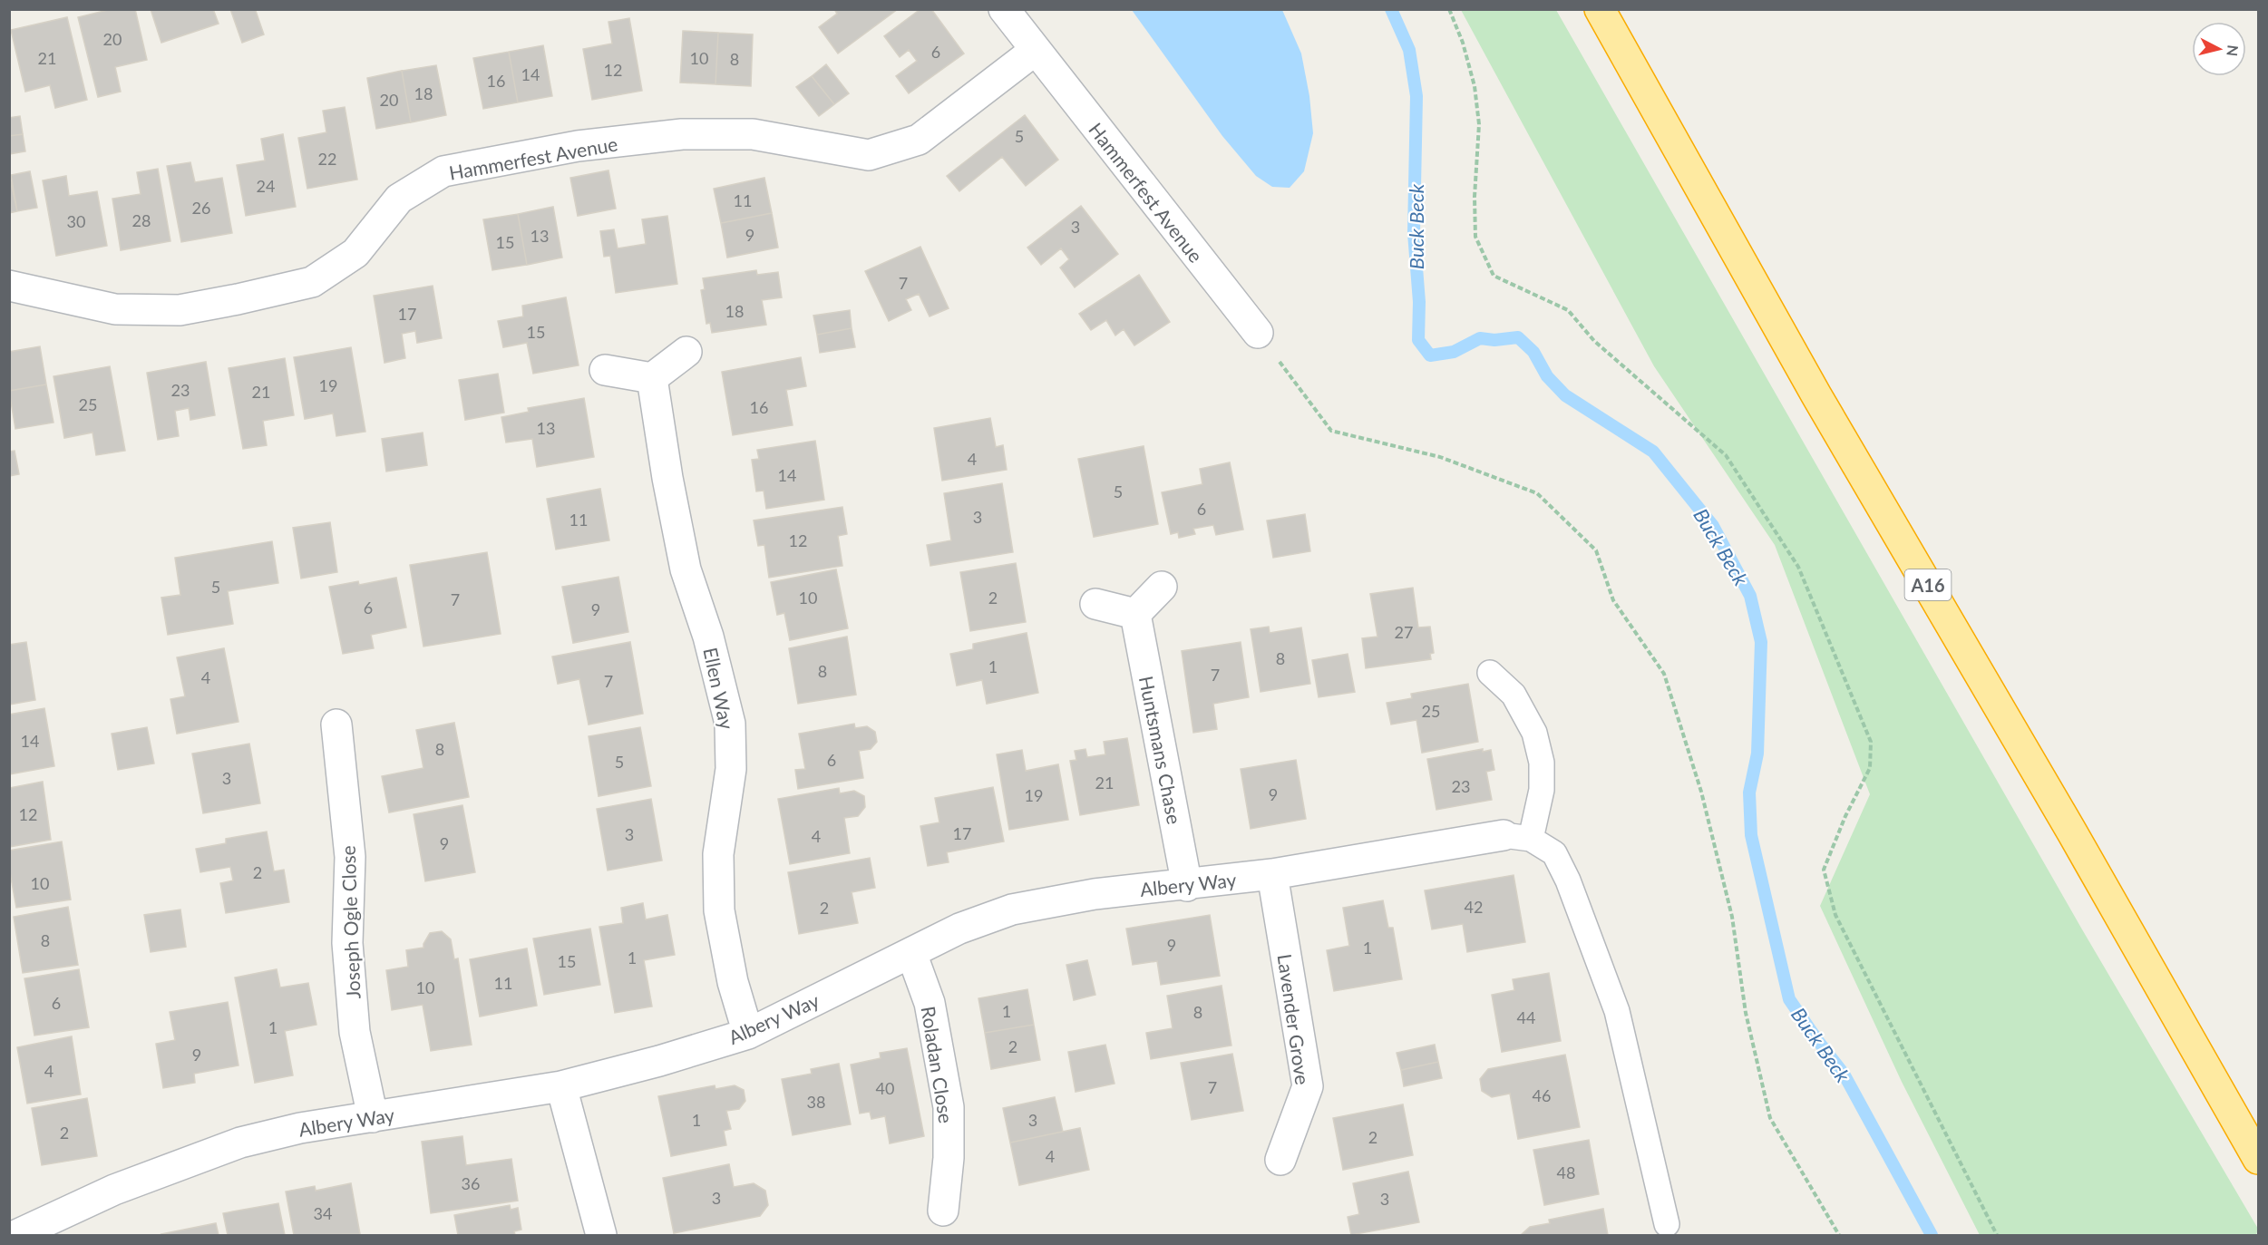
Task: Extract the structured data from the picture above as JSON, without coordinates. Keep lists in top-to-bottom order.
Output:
{
  "streets": {
    "highway": ["A16"],
    "street": [
      "Hammerfest Avenue",
      "Ellen Way",
      "Huntsmans Chase",
      "Albery Way",
      "Joseph Ogle Close",
      "Lavender Grove",
      "Roladan Close"
    ]
  },
  "crossings": [
    ["Ellen Way", "Albery Way"],
    ["Huntsmans Chase", "Albery Way"],
    ["Albery Way", "Joseph Ogle Close"],
    ["Albery Way", "Lavender Grove"],
    ["Albery Way", "Roladan Close"]
  ],
  "water": ["Buck Beck"],
  "house_numbers": [
    "20",
    "6",
    "21",
    "10",
    "8",
    "12",
    "14",
    "16",
    "18",
    "20",
    "5",
    "22",
    "24",
    "11",
    "26",
    "28",
    "30",
    "3",
    "9",
    "13",
    "15",
    "7",
    "18",
    "17",
    "15",
    "19",
    "23",
    "21",
    "25",
    "16",
    "13",
    "4",
    "14",
    "5",
    "6",
    "3",
    "11",
    "12",
    "5",
    "10",
    "2",
    "7",
    "6",
    "9",
    "27",
    "8",
    "1",
    "8",
    "7",
    "4",
    "7",
    "25",
    "14",
    "8",
    "6",
    "5",
    "3",
    "21",
    "23",
    "9",
    "19",
    "12",
    "17",
    "3",
    "4",
    "9",
    "2",
    "10",
    "42",
    "2",
    "8",
    "9",
    "1",
    "1",
    "15",
    "11",
    "10",
    "6",
    "1",
    "8",
    "44",
    "1",
    "2",
    "9",
    "4",
    "7",
    "40",
    "46",
    "38",
    "1",
    "3",
    "2",
    "2",
    "4",
    "48",
    "36",
    "3",
    "3",
    "34"
  ],
  "north": "right"
}
